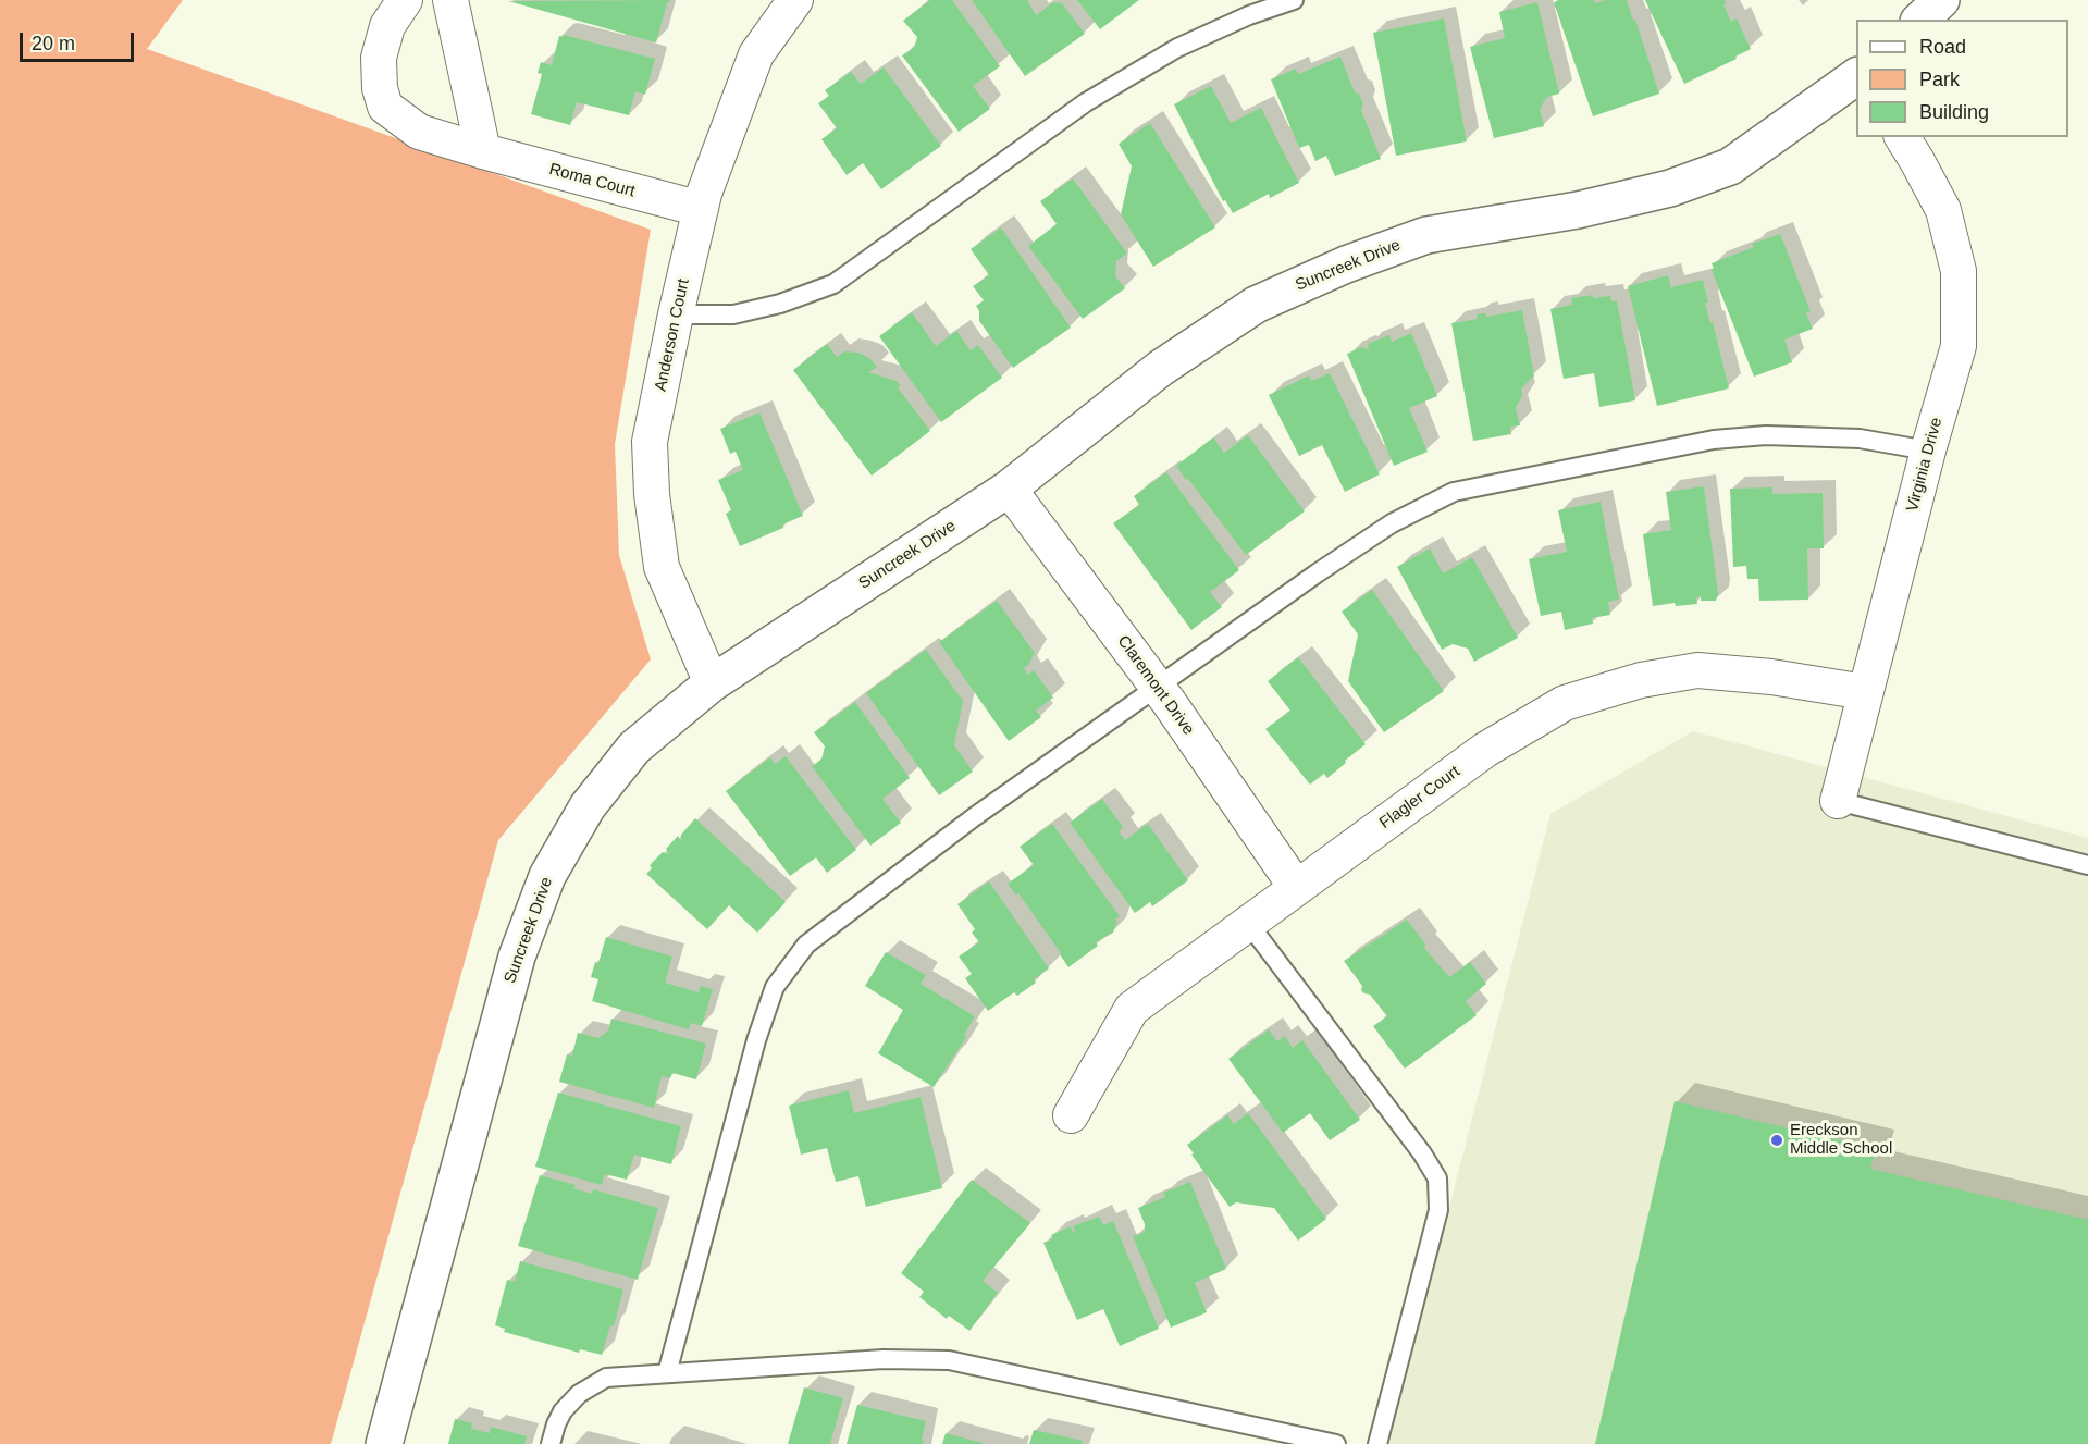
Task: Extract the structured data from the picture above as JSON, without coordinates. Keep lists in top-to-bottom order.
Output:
{
  "streets": {
    "street": [
      "Roma Court",
      "Suncreek Drive",
      "Anderson Court",
      "Virginia Drive",
      "Claremont Drive",
      "Flagler Court"
    ]
  },
  "crossings": [
    ["Roma Court", "Anderson Court"],
    ["Suncreek Drive", "Anderson Court"],
    ["Suncreek Drive", "Claremont Drive"],
    ["Virginia Drive", "Flagler Court"],
    ["Claremont Drive", "Flagler Court"]
  ],
  "places": ["Ereckson Middle School"],
  "legend": ["Road", "Park", "Building"],
  "scale_bar": "20 m"
}
